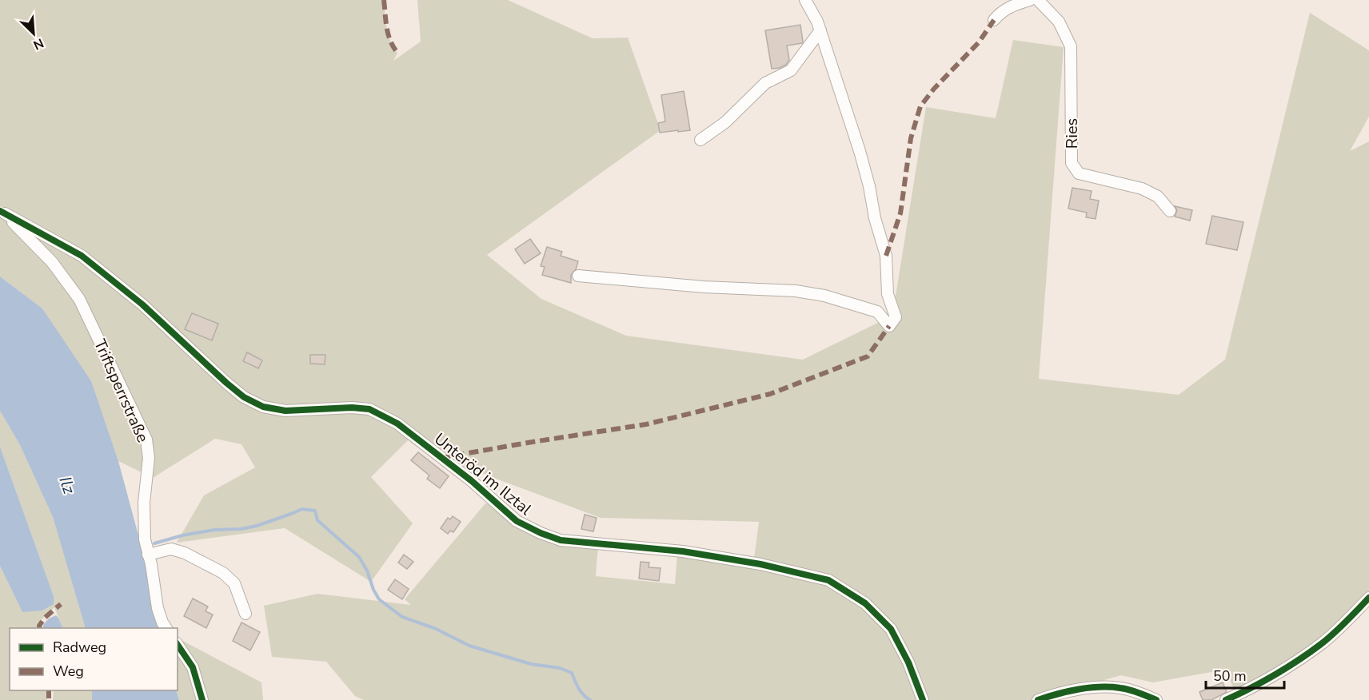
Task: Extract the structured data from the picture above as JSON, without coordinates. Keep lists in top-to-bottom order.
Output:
{
  "streets": {
    "street": ["Ries", "Triftsperrstraße", "Unteröd im Ilztal"]
  },
  "crossings": [
    ["Triftsperrstraße", "Unteröd im Ilztal"]
  ],
  "water": ["Ilz"],
  "legend": ["Radweg", "Weg"],
  "scale_bar": "50 m",
  "north": "bottom right"
}
